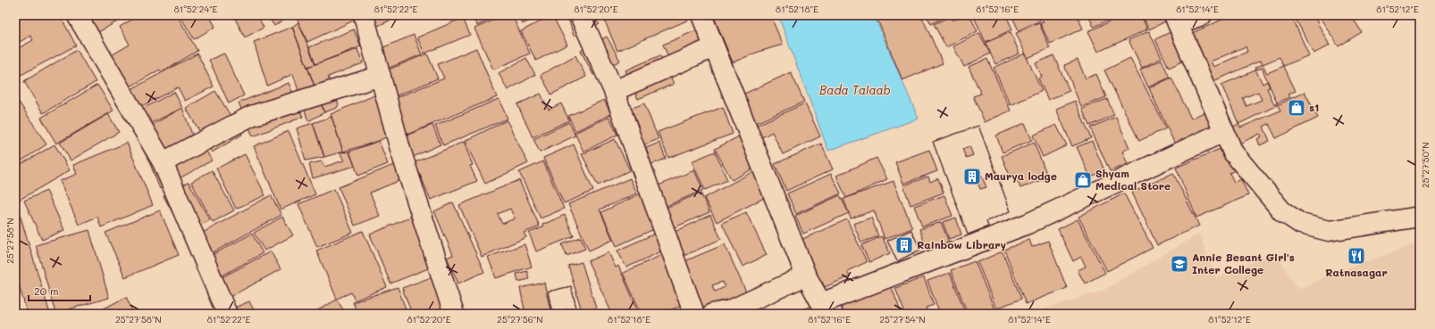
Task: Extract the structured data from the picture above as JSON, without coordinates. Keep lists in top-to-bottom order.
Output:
{
  "water": ["Bada Talaab"],
  "places": {
    "shop": ["s1", "Shyam Medical Store"],
    "building": ["Maurya lodge", "Rainbow Library"],
    "restaurant": ["Ratnasagar"],
    "school or university": ["Annie Besant Girl's Inter College"]
  },
  "scale_bar": "20 m",
  "coordinates": [
    "81°52'24\"E",
    "81°52'22\"E",
    "81°52'20\"E",
    "81°52'18\"E",
    "81°52'16\"E",
    "81°52'14\"E",
    "81°52'12\"E",
    "25°27'50\"N",
    "25°27'58\"N",
    "25°27'56\"N",
    "25°27'54\"N"
  ]
}
